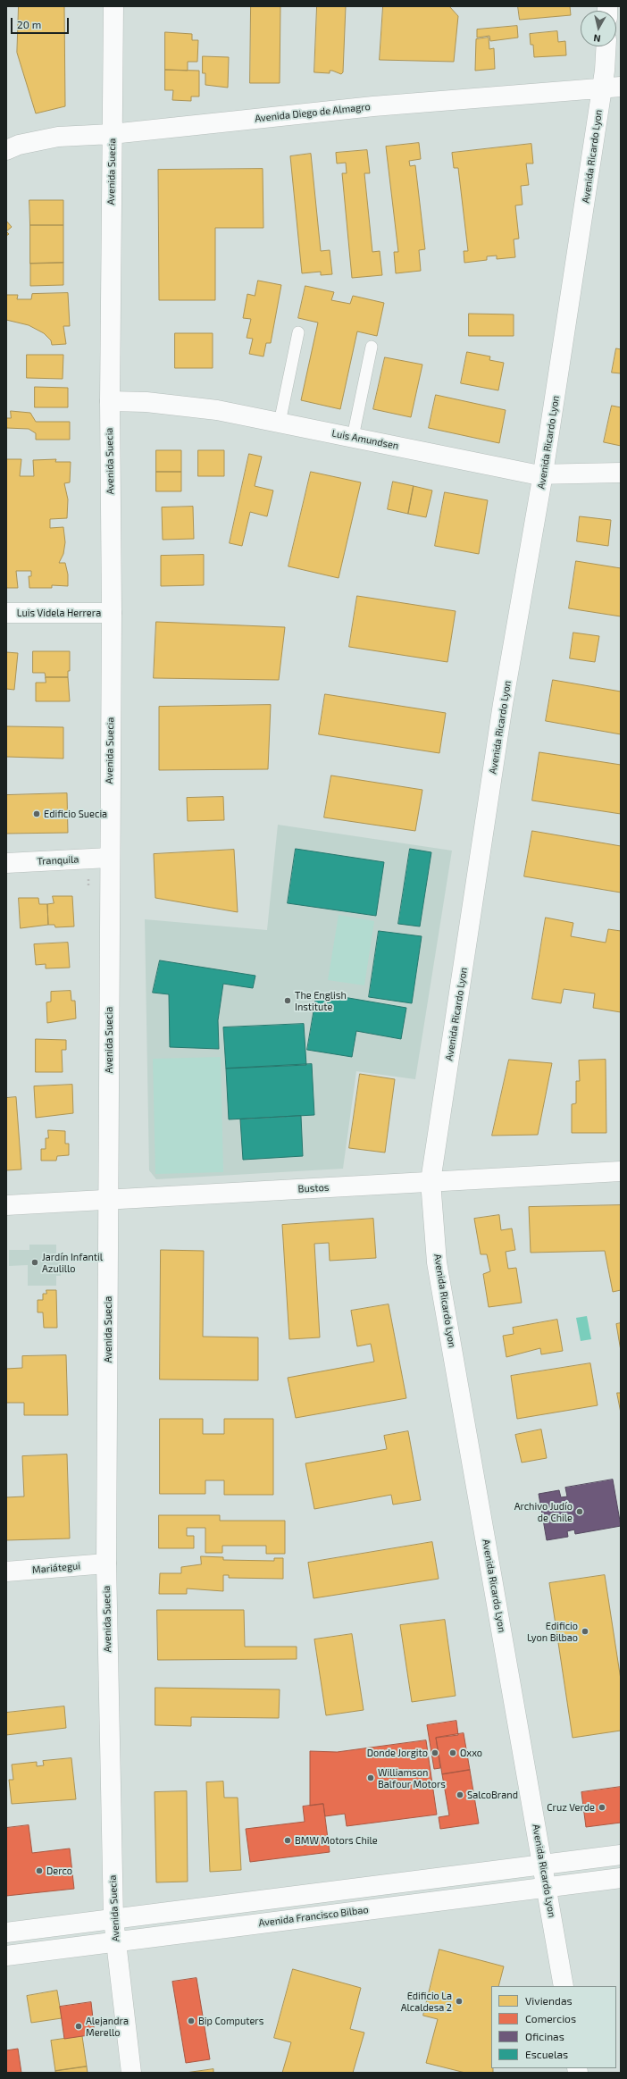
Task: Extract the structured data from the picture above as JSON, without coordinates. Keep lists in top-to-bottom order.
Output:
{
  "streets": {
    "street": [
      "Avenida Diego de Almagro",
      "Avenida Ricardo Lyon",
      "Avenida Suecia",
      "Luis Amundsen",
      "Luis Videla Herrera",
      "Tranquila",
      "Bustos",
      "Mariátegui",
      "Avenida Francisco Bilbao"
    ]
  },
  "crossings": [
    ["Avenida Diego de Almagro", "Avenida Ricardo Lyon"],
    ["Avenida Diego de Almagro", "Avenida Suecia"],
    ["Avenida Ricardo Lyon", "Luis Amundsen"],
    ["Avenida Ricardo Lyon", "Bustos"],
    ["Avenida Ricardo Lyon", "Avenida Francisco Bilbao"],
    ["Avenida Suecia", "Luis Amundsen"],
    ["Avenida Suecia", "Luis Videla Herrera"],
    ["Avenida Suecia", "Tranquila"],
    ["Avenida Suecia", "Bustos"],
    ["Avenida Suecia", "Mariátegui"],
    ["Avenida Suecia", "Avenida Francisco Bilbao"]
  ],
  "places": [
    "Edificio Suecia",
    "The English Institute",
    "Jardín Infantil Azulillo",
    "Archivo Judío de Chile",
    "Edificio Lyon Bilbao",
    "Donde Jorgito",
    "Oxxo",
    "Williamson Balfour Motors",
    "SalcoBrand",
    "Cruz Verde",
    "BMW Motors Chile",
    "Derco",
    "Edificio La Alcaldesa 2",
    "Bip Computers",
    "Alejandra Merello"
  ],
  "legend": [
    "Viviendas",
    "Comercios",
    "Oficinas",
    "Escuelas"
  ],
  "scale_bar": "20 m",
  "north": "bottom"
}
